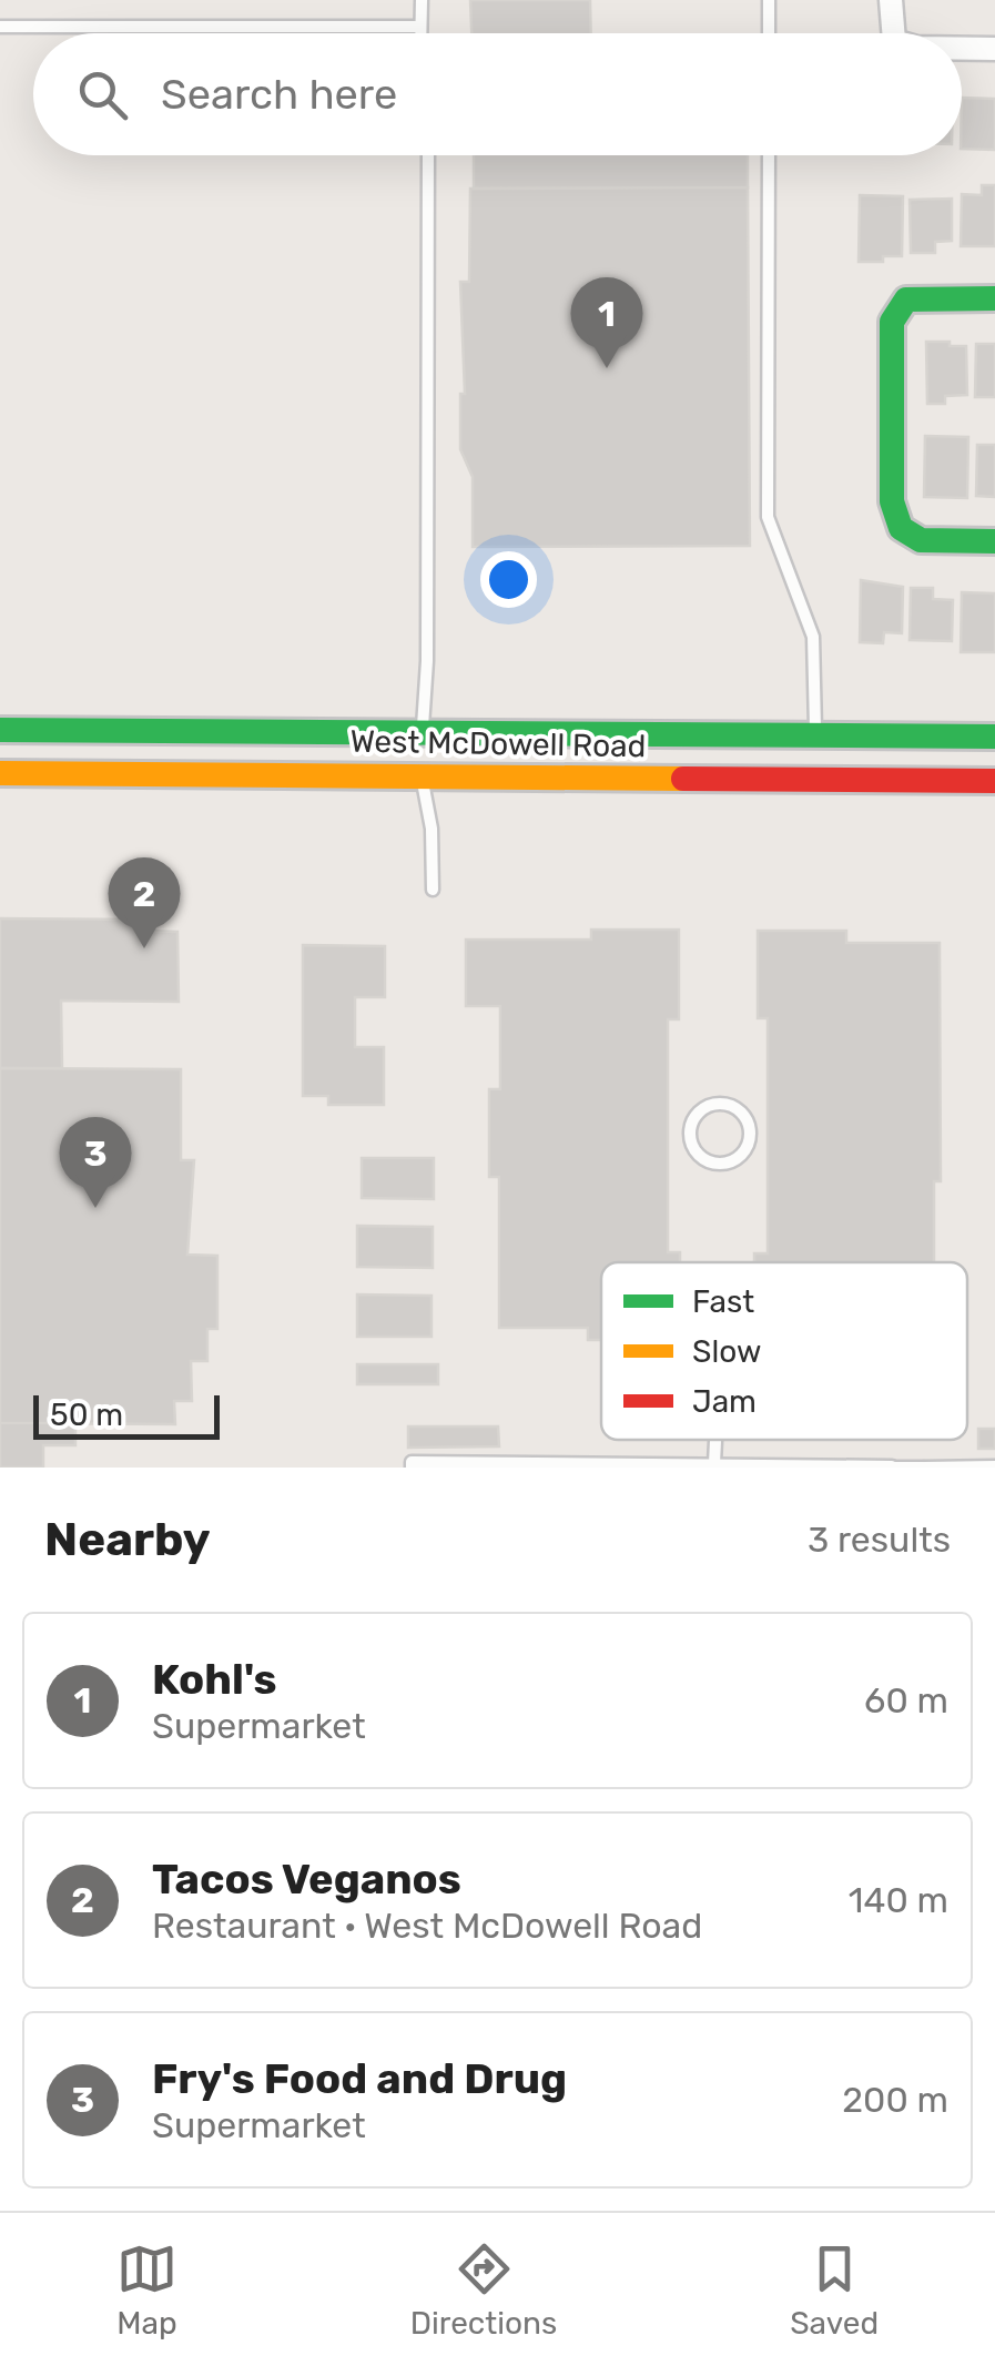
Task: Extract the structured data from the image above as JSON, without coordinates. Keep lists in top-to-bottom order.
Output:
{
  "streets": {
    "main road": ["West McDowell Road"]
  },
  "legend": ["Fast", "Slow", "Jam"],
  "scale_bar": "50 m",
  "page": {
    "search": "Search here",
    "pins": ["1", "2", "3"],
    "scale": "50 m",
    "heading": ["Nearby", "3 results"],
    "list": [
      {
        "mark": "1",
        "name": "Kohl's",
        "note": "Supermarket",
        "value": "60 m"
      },
      {
        "mark": "2",
        "name": "Tacos Veganos",
        "note": "Restaurant · West McDowell Road",
        "value": "140 m"
      },
      {
        "mark": "3",
        "name": "Fry's Food and Drug",
        "note": "Supermarket",
        "value": "200 m"
      }
    ],
    "nav": ["Map", "Directions", "Saved"]
  }
}
